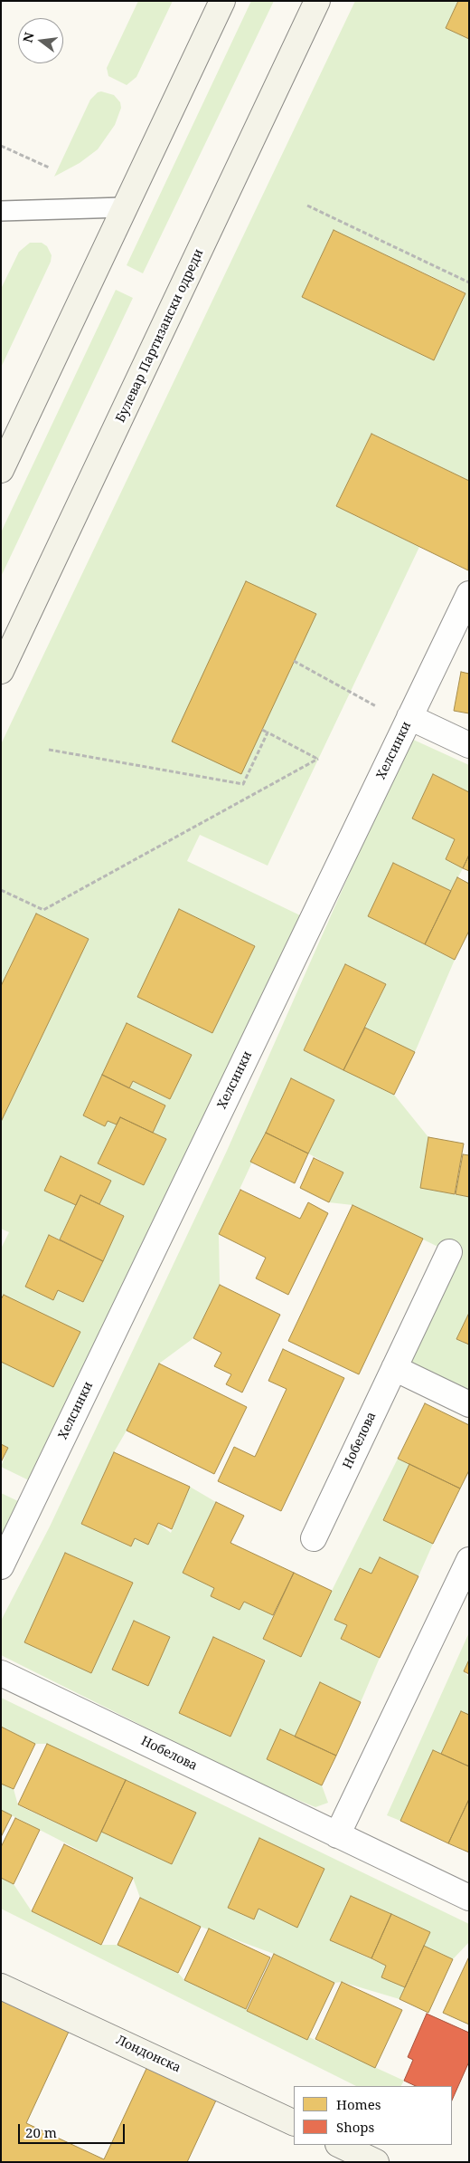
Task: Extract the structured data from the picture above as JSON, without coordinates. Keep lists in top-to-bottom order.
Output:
{
  "streets": {
    "street": [
      "Булевар Партизански одреди",
      "Хелсинки",
      "Нобелова",
      "Лондонска"
    ]
  },
  "legend": ["Homes", "Shops"],
  "scale_bar": "20 m",
  "north": "left"
}
